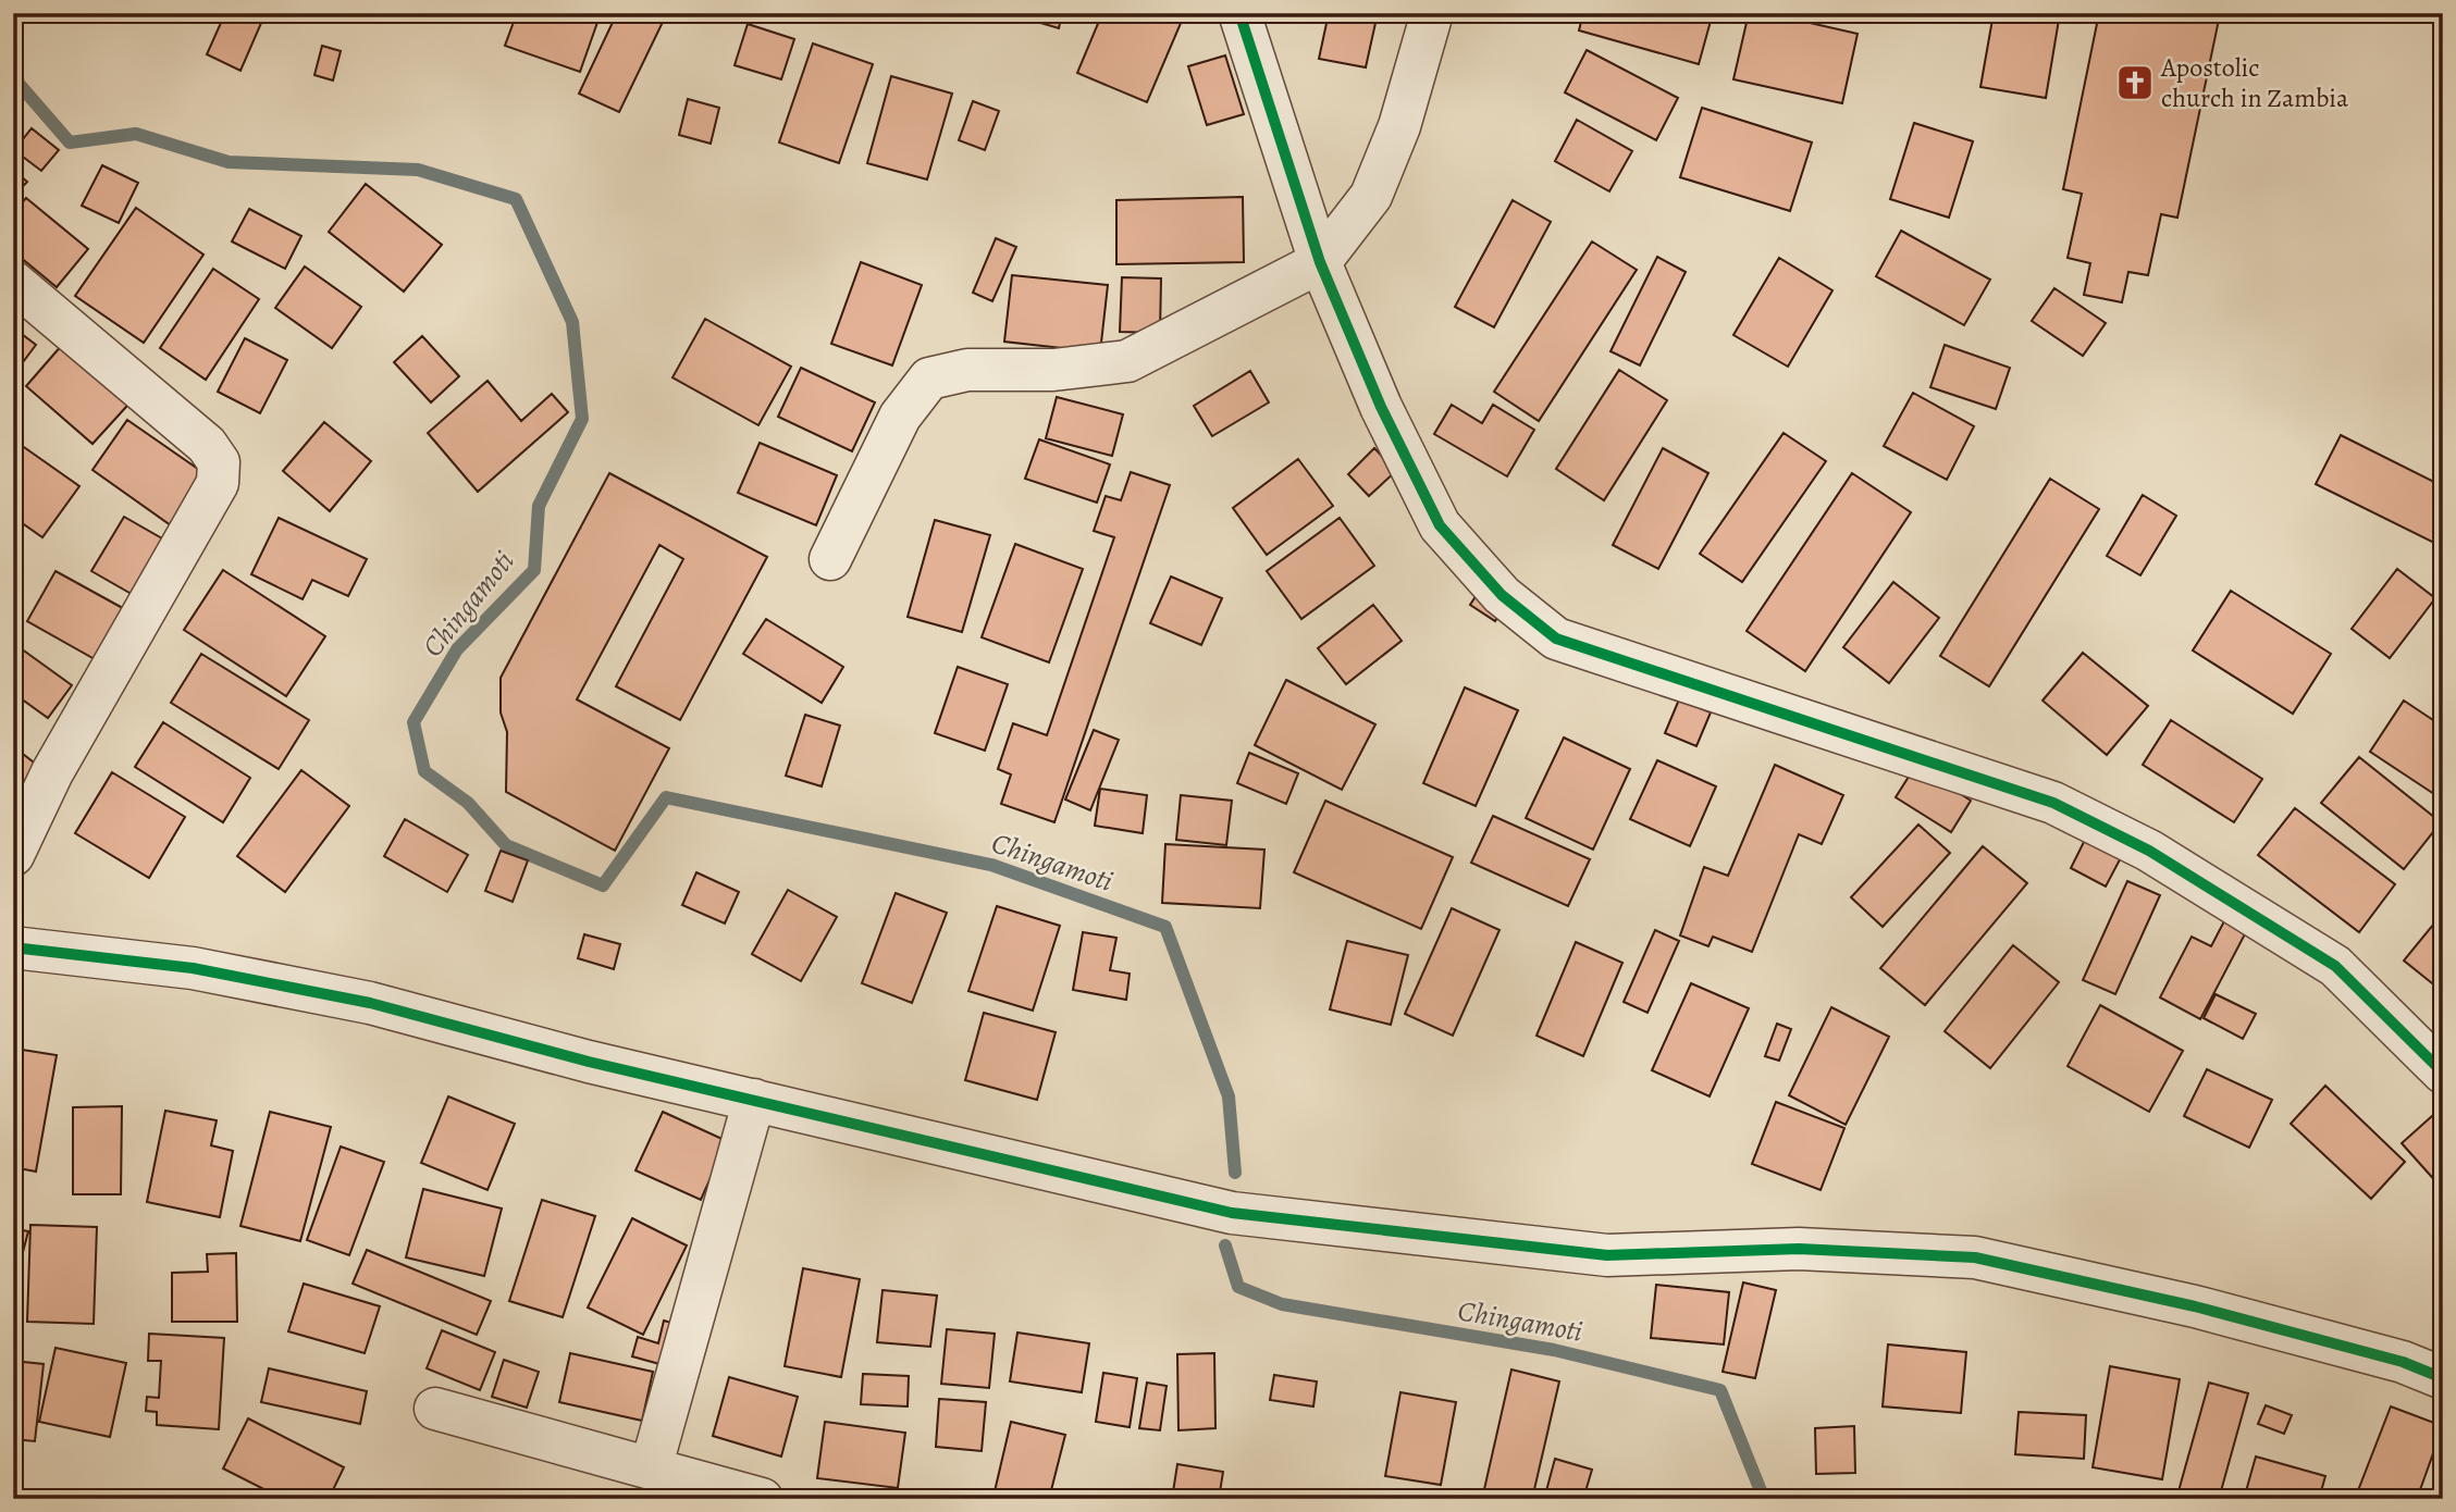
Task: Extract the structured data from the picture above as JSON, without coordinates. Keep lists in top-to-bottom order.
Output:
{
  "water": ["Chingamoti"],
  "places": {
    "church": ["Apostolic church in Zambia"]
  }
}
